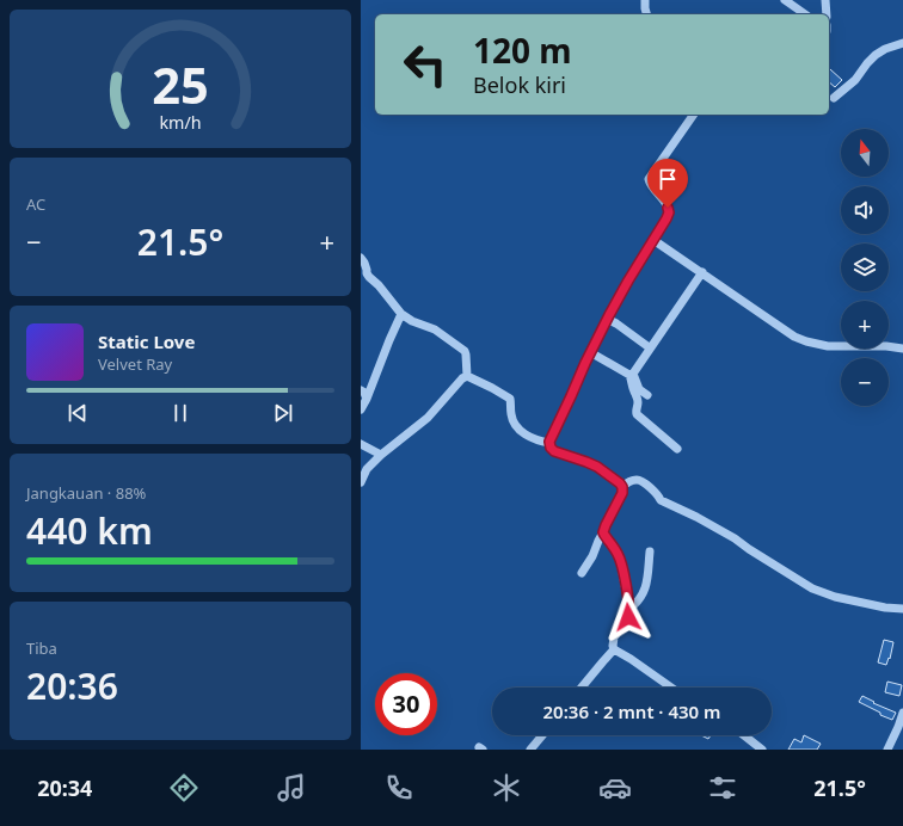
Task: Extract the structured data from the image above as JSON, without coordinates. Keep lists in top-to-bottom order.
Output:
{
  "north": "top",
  "page": {
    "turn": ["120 m", "Belok kiri"],
    "map_buttons": ["+", "−"],
    "tile": [
      "AC",
      ["Jangkauan · 88%", "440 km"],
      ["Tiba", "20:36"]
    ],
    "heat": ["−", "21.5°", "+"],
    "song": ["Static Love", "Velvet Ray"],
    "limit": "30",
    "trip": "20:36 · 2 mnt · 430 m",
    "tabs": ["20:34", "21.5°"],
    "gauge": ["25", "km/h"]
  }
}
